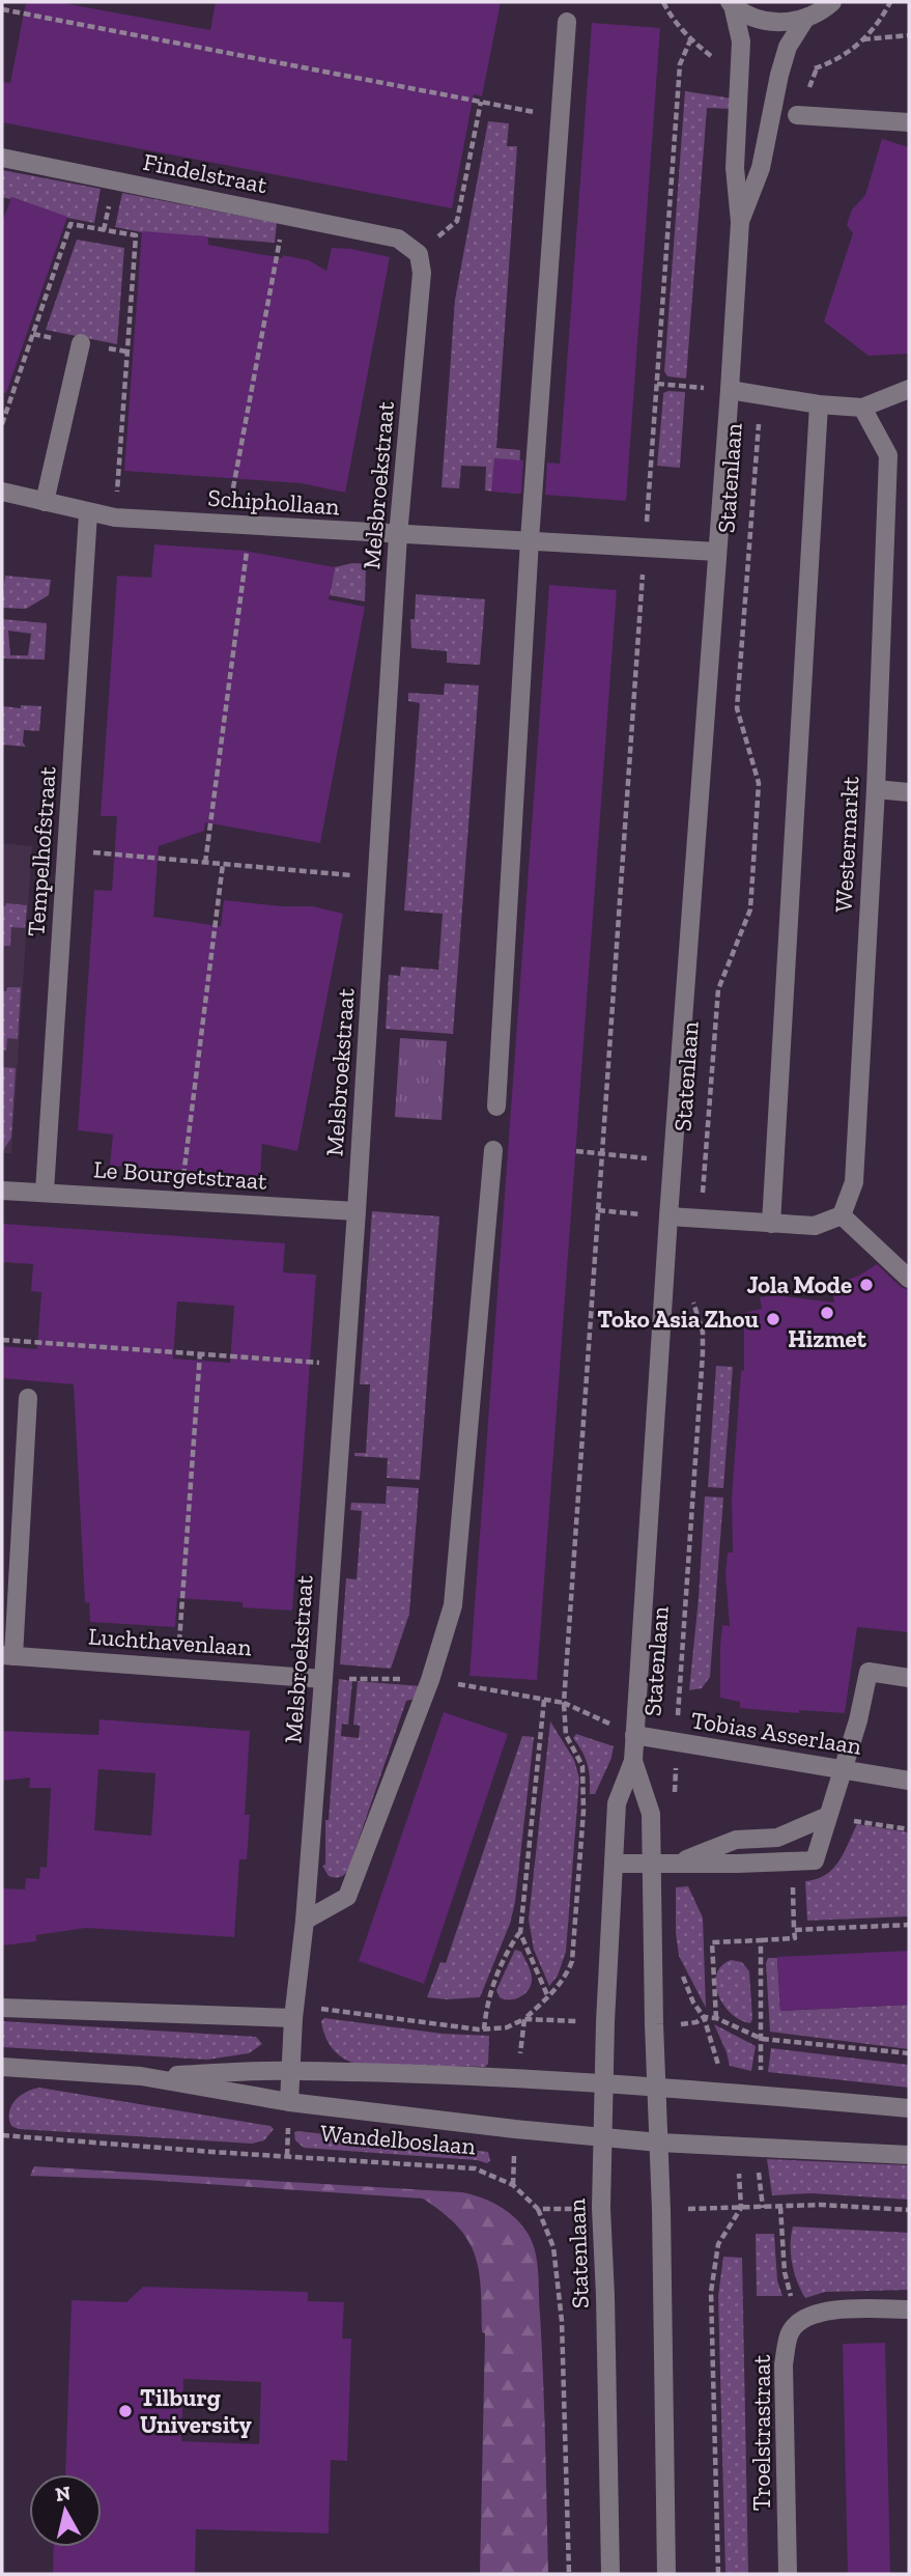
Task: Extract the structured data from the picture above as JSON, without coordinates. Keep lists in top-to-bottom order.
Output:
{
  "streets": {
    "street": [
      "Findelstraat",
      "Statenlaan",
      "Melsbroekstraat",
      "Schiphollaan",
      "Westermarkt",
      "Tempelhofstraat",
      "Le Bourgetstraat",
      "Luchthavenlaan",
      "Tobias Asserlaan",
      "Wandelboslaan",
      "Troelstrastraat"
    ]
  },
  "crossings": [
    ["Findelstraat", "Melsbroekstraat"],
    ["Statenlaan", "Schiphollaan"],
    ["Statenlaan", "Tobias Asserlaan"],
    ["Statenlaan", "Wandelboslaan"],
    ["Melsbroekstraat", "Schiphollaan"],
    ["Melsbroekstraat", "Le Bourgetstraat"],
    ["Melsbroekstraat", "Luchthavenlaan"],
    ["Melsbroekstraat", "Wandelboslaan"],
    ["Schiphollaan", "Tempelhofstraat"],
    ["Tempelhofstraat", "Le Bourgetstraat"]
  ],
  "places": [
    "Jola Mode",
    "Hizmet",
    "Toko Asia Zhou",
    "Tilburg University"
  ],
  "north": "top"
}
